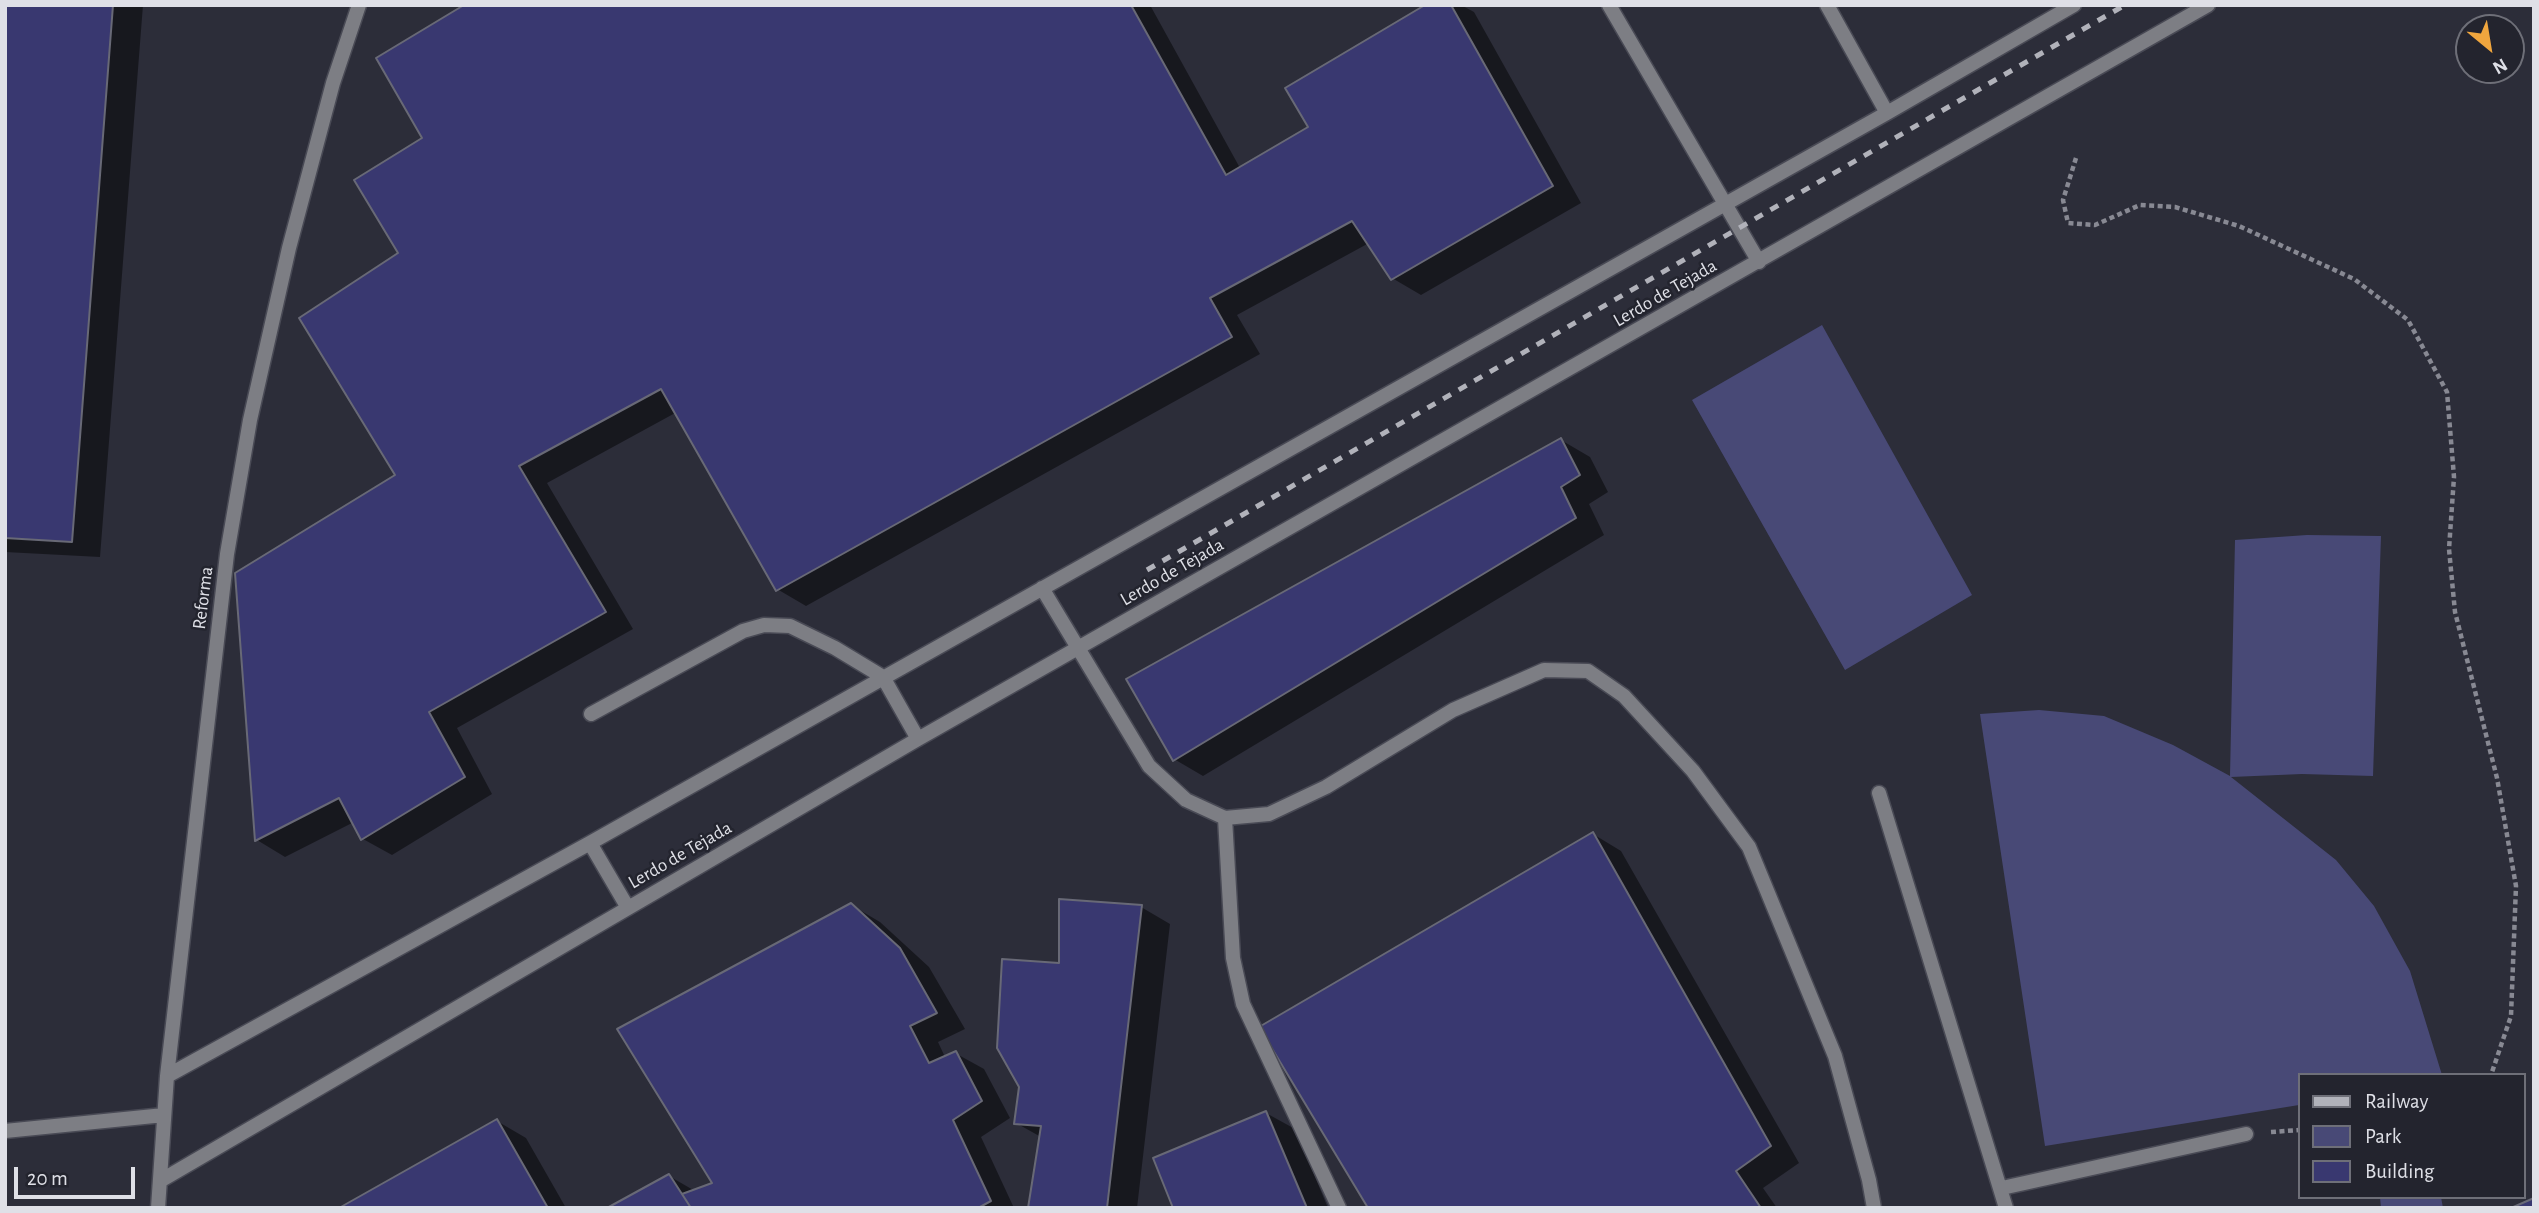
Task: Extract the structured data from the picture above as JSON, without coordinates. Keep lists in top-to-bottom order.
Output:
{
  "streets": {
    "lane": ["Lerdo de Tejada", "Reforma"]
  },
  "crossings": [
    ["Lerdo de Tejada", "Reforma"]
  ],
  "legend": ["Railway", "Park", "Building"],
  "scale_bar": "20 m",
  "north": "bottom right"
}
